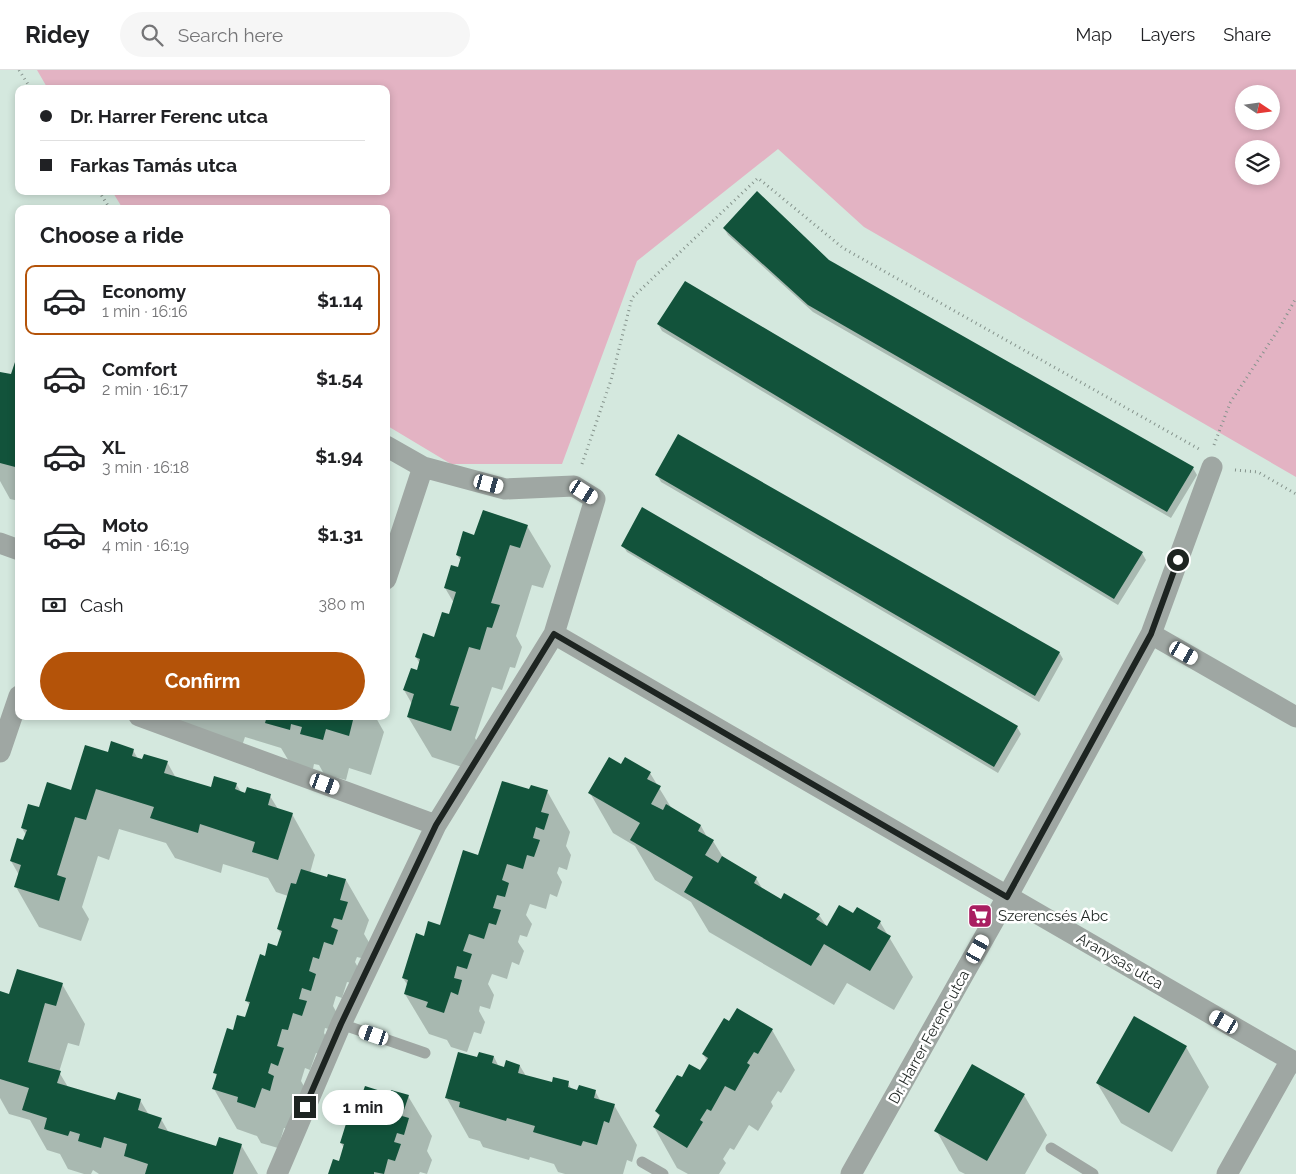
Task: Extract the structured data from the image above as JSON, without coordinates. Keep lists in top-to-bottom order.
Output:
{
  "streets": {
    "street": ["Aranysas utca", "Dr. Harrer Ferenc utca"]
  },
  "crossings": [
    ["Aranysas utca", "Dr. Harrer Ferenc utca"]
  ],
  "places": {
    "supermarket": ["Szerencsés Abc"]
  },
  "north": "right",
  "page": {
    "header": "Ridey",
    "search": "Search here",
    "nav": ["Map", "Layers", "Share"],
    "banner": ["Dr. Harrer Ferenc utca", "Farkas Tamás utca"],
    "heading": "Choose a ride",
    "list": [
      {
        "name": "Economy",
        "note": "1 min · 16:16",
        "value": "$1.14"
      },
      {
        "name": "Comfort",
        "note": "2 min · 16:17",
        "value": "$1.54"
      },
      {
        "name": "XL",
        "note": "3 min · 16:18",
        "value": "$1.94"
      },
      {
        "name": "Moto",
        "note": "4 min · 16:19",
        "value": "$1.31"
      }
    ],
    "pay": ["Cash", "380 m"],
    "buttons": "Confirm",
    "bubble": "1 min"
  }
}
